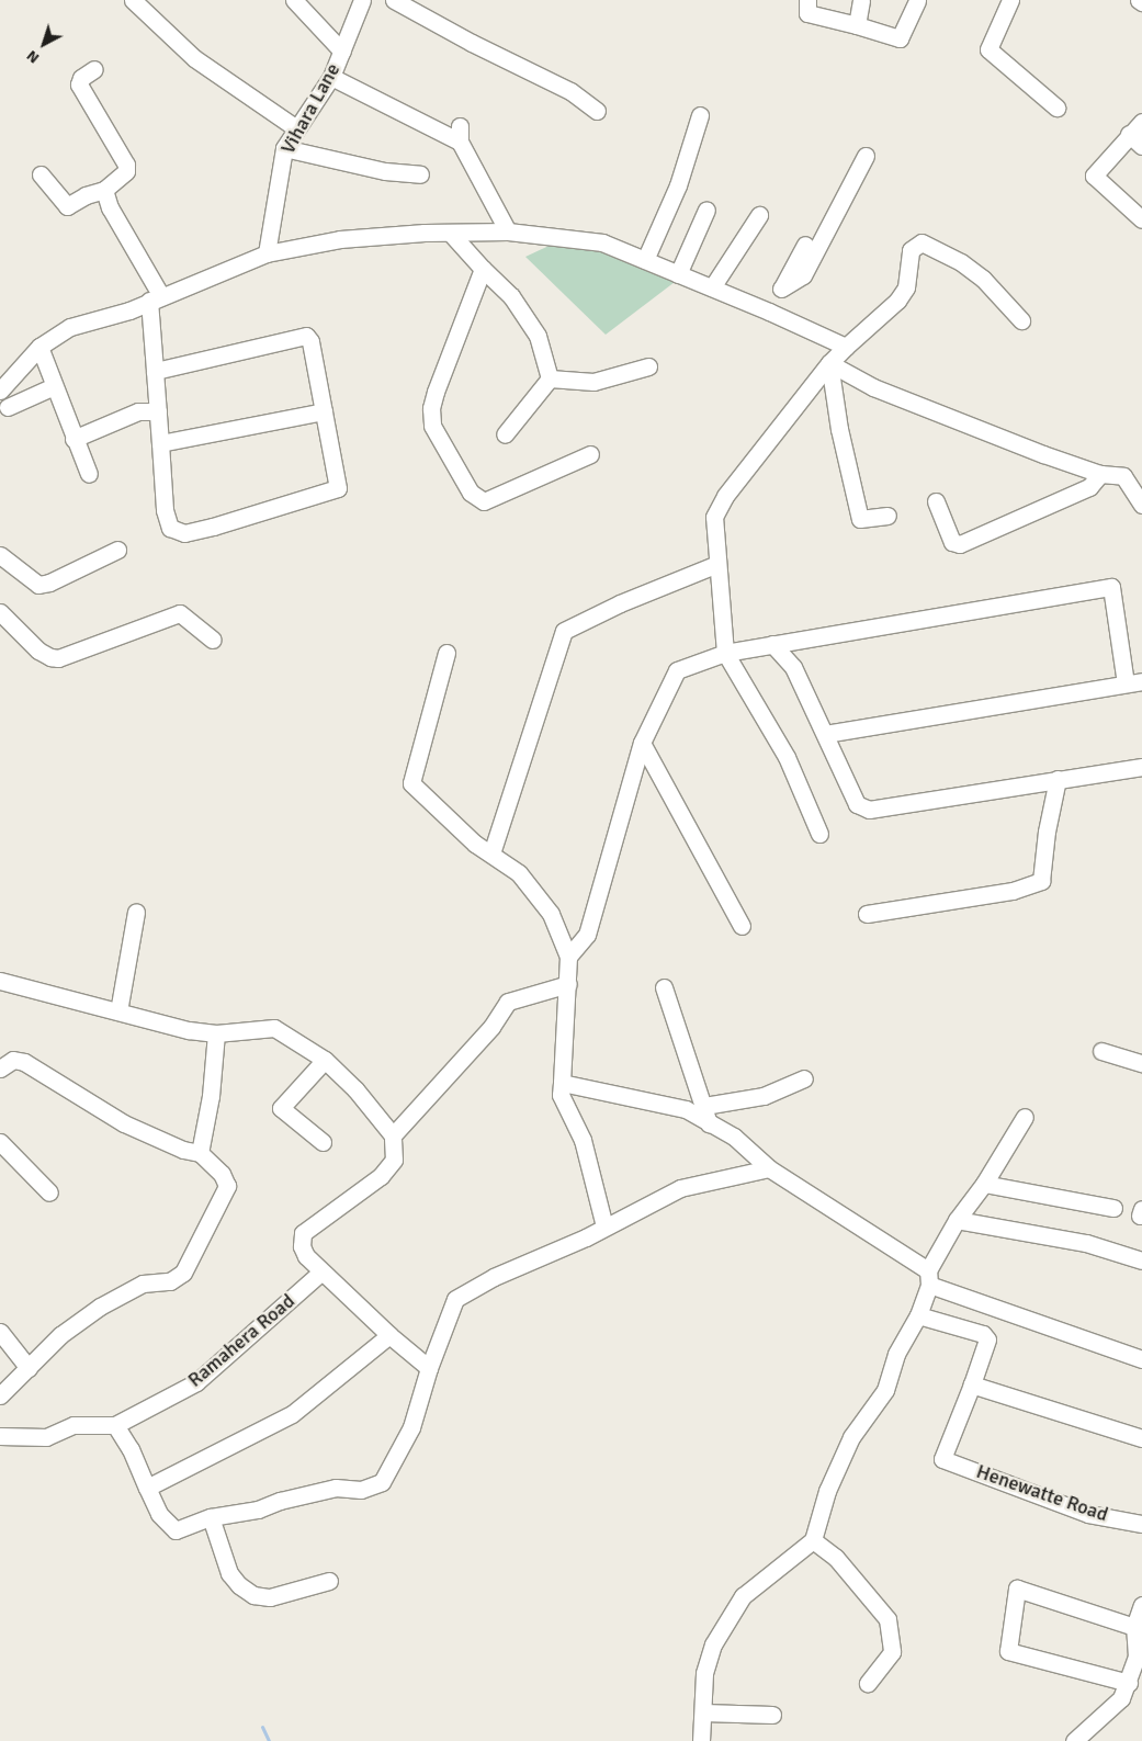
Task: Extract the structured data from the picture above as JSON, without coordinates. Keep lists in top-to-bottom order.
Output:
{
  "streets": {
    "street": ["Vihara Lane", "Ramahera Road", "Henewatte Road"]
  },
  "north": "bottom left"
}
